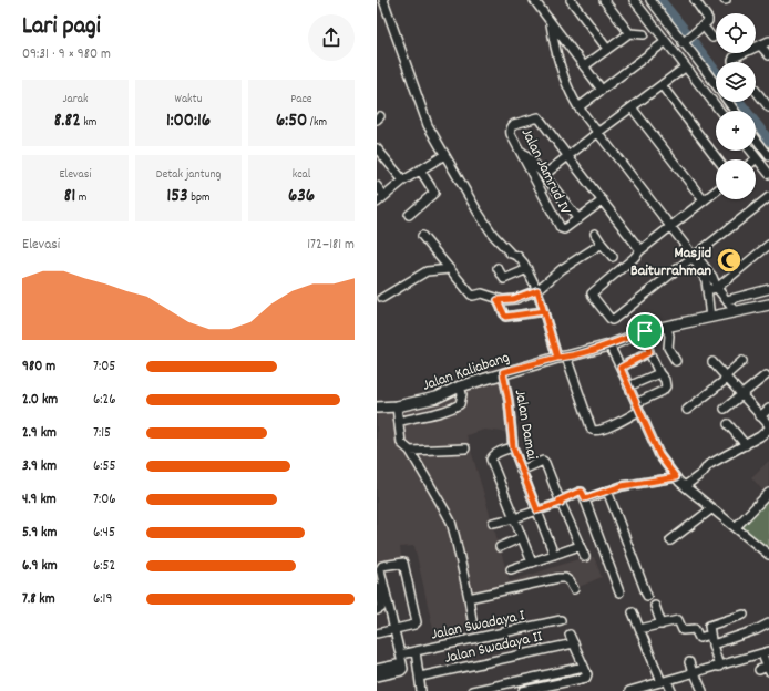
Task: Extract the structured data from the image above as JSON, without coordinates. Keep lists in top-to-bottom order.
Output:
{
  "streets": {
    "main road": ["Jalan Kaliabang"],
    "street": [
      "Jalan Jamrud IV",
      "Jalan Damai",
      "Jalan Swadaya I",
      "Jalan Swadaya II"
    ]
  },
  "crossings": [
    ["Jalan Kaliabang", "Jalan Damai"]
  ],
  "places": {
    "mosque": ["Masjid Baiturrahman"]
  },
  "page": {
    "heading": ["Lari pagi", "09:31 · 9 × 980 m"],
    "map_buttons": ["+", "−"],
    "stats": [
      ["Jarak", "8.82 km"],
      ["Waktu", "1:00:16"],
      ["Pace", "6:50 /km"],
      ["Elevasi", "81 m"],
      ["Detak jantung", "153 bpm"],
      ["kcal", "636"]
    ],
    "chart": ["Elevasi", "172–181 m"],
    "list": [
      {
        "name": "980 m",
        "note": "7:05"
      },
      {
        "name": "2.0 km",
        "note": "6:26"
      },
      {
        "name": "2.9 km",
        "note": "7:15"
      },
      {
        "name": "3.9 km",
        "note": "6:55"
      },
      {
        "name": "4.9 km",
        "note": "7:06"
      },
      {
        "name": "5.9 km",
        "note": "6:45"
      },
      {
        "name": "6.9 km",
        "note": "6:52"
      },
      {
        "name": "7.8 km",
        "note": "6:19"
      }
    ]
  }
}
